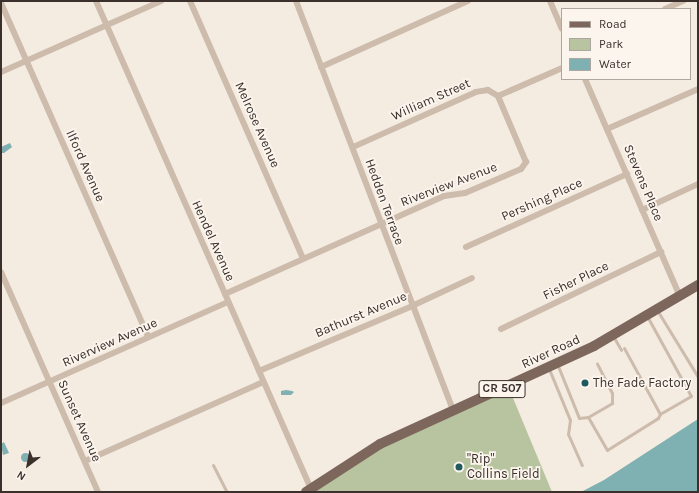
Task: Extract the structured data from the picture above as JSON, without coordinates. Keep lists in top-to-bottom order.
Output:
{
  "streets": {
    "main road": ["River Road", "CR 507"],
    "street": [
      "William Street",
      "Melrose Avenue",
      "Ilford Avenue",
      "Stevens Place",
      "Riverview Avenue",
      "Pershing Place",
      "Hedden Terrace",
      "Hendel Avenue",
      "Fisher Place",
      "Bathurst Avenue",
      "Sunset Avenue"
    ]
  },
  "crossings": [
    ["William Street", "Riverview Avenue"],
    ["William Street", "Hedden Terrace"],
    ["Melrose Avenue", "Riverview Avenue"],
    ["Ilford Avenue", "Riverview Avenue"],
    ["Stevens Place", "Pershing Place"],
    ["Stevens Place", "Fisher Place"],
    ["Stevens Place", "River Road"],
    ["Riverview Avenue", "Hedden Terrace"],
    ["Riverview Avenue", "Hendel Avenue"],
    ["Riverview Avenue", "Sunset Avenue"],
    ["Hedden Terrace", "Bathurst Avenue"],
    ["Hedden Terrace", "River Road"],
    ["Hendel Avenue", "Bathurst Avenue"],
    ["Hendel Avenue", "River Road"]
  ],
  "places": ["The Fade Factory", "\"Rip\" Collins Field"],
  "legend": ["Road", "Park", "Water"],
  "north": "bottom left"
}
